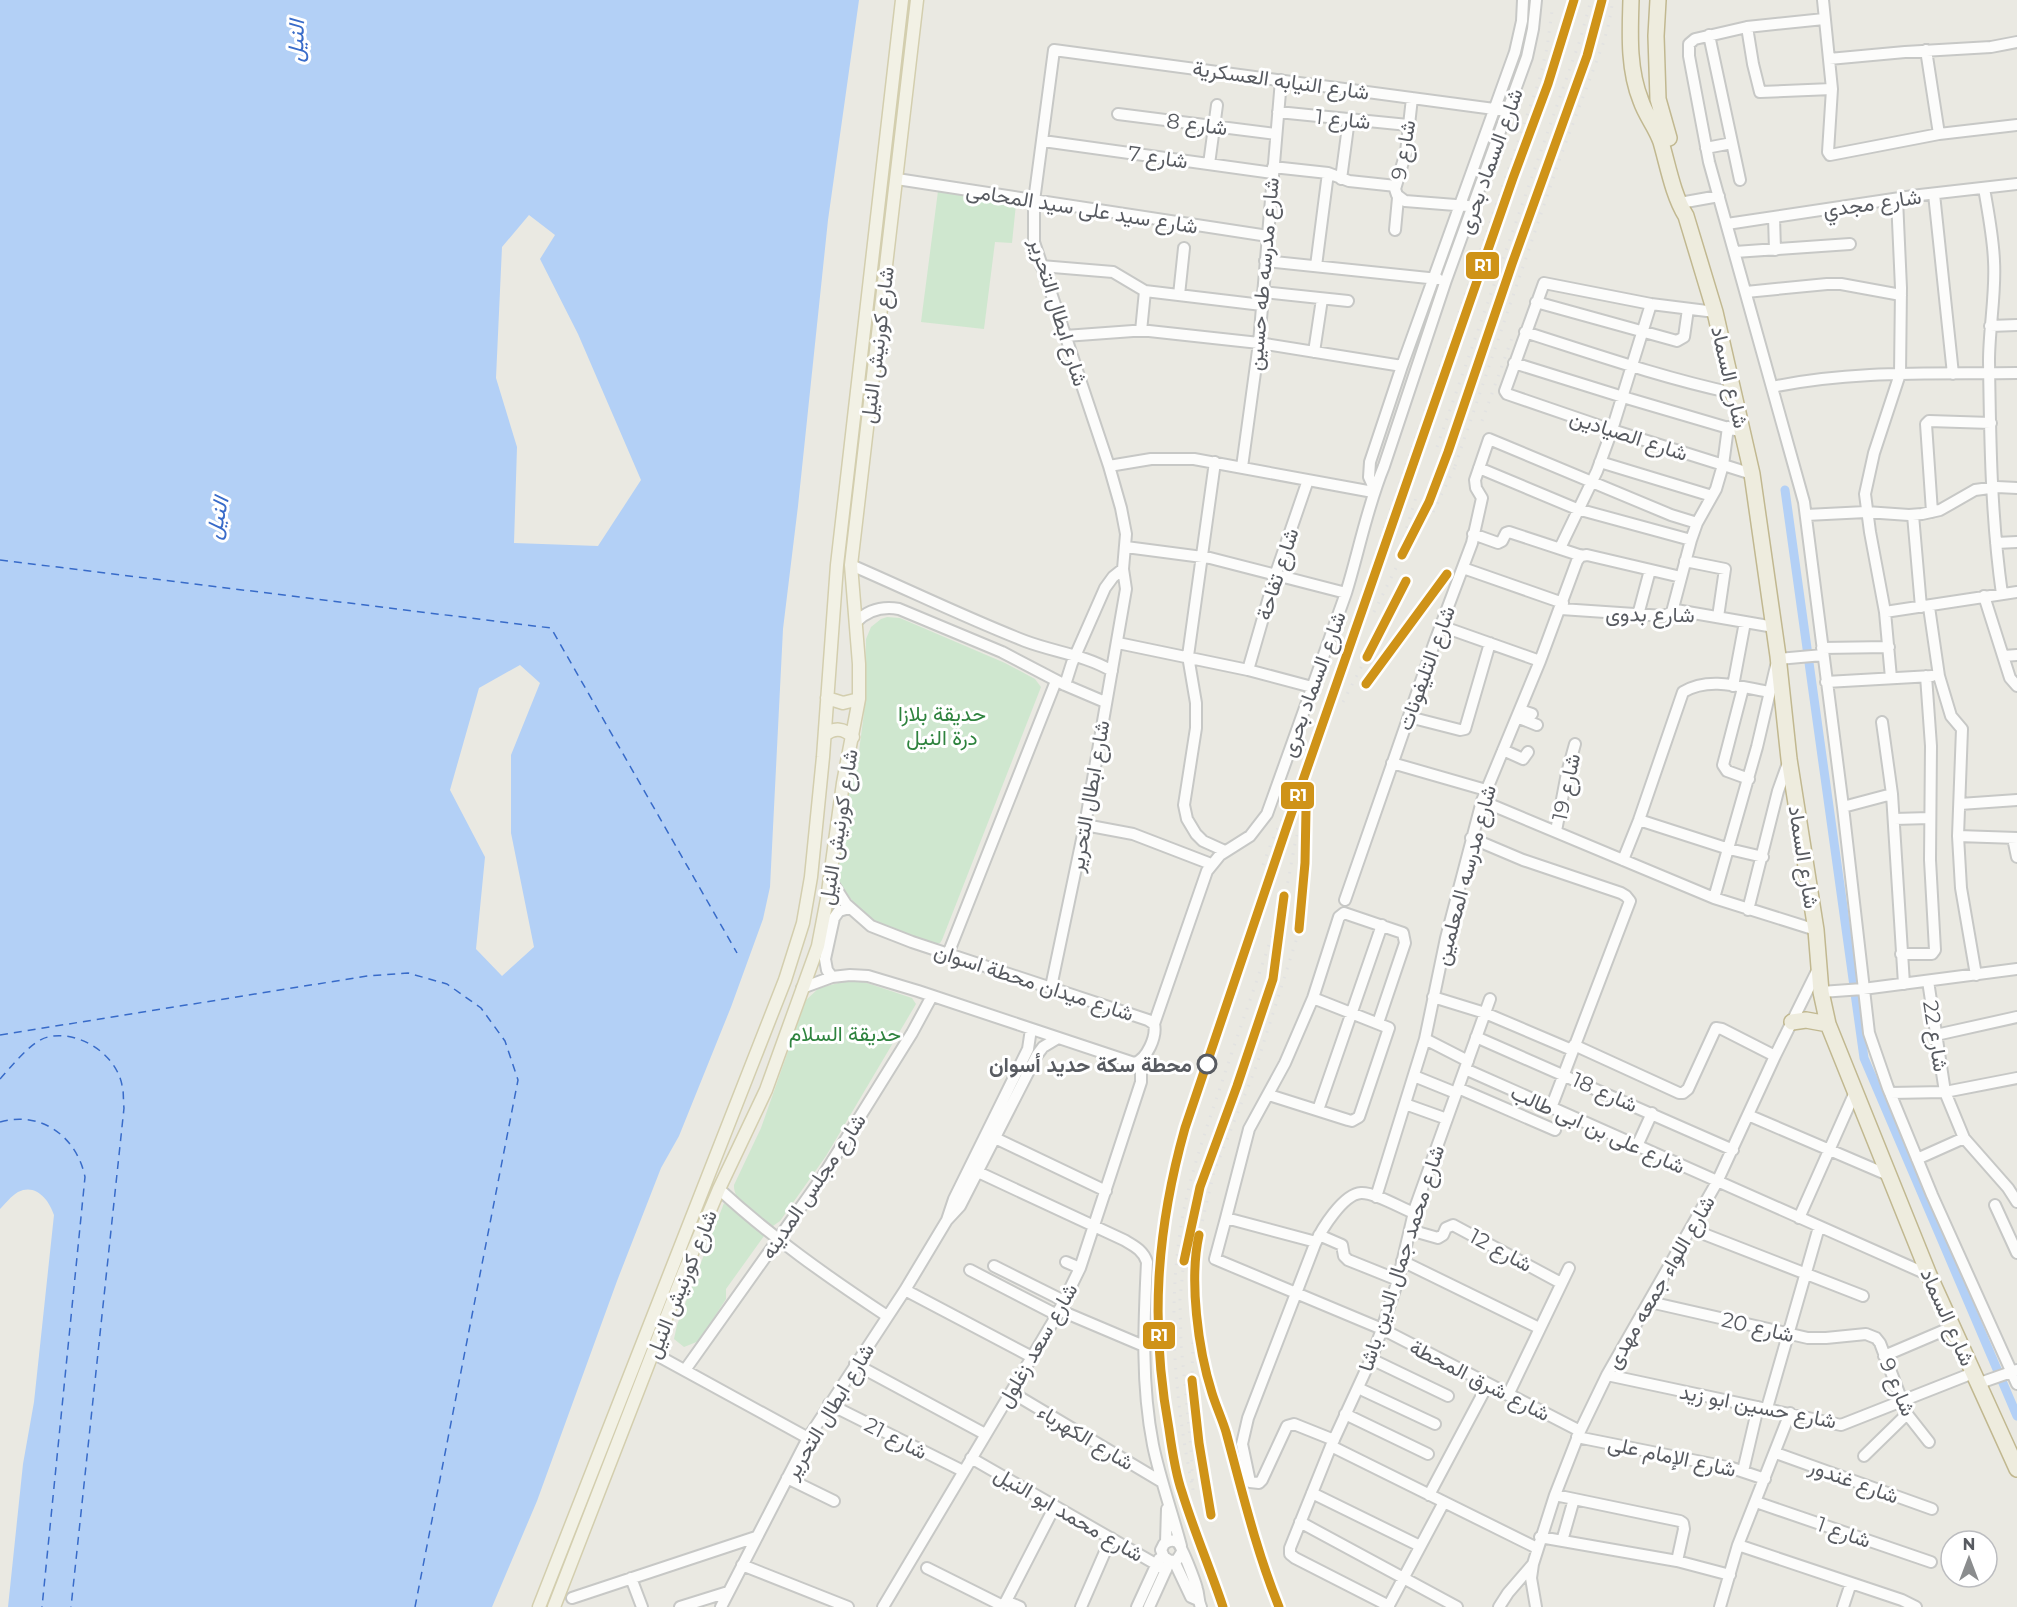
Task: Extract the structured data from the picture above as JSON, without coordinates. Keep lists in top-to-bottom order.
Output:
{
  "streets": {
    "highway": ["شارع السماد"],
    "main road": ["شارع كورنيش النيل"],
    "street": [
      "شارع النيابه العسكرية",
      "شارع 1",
      "شارع 8",
      "شارع 9",
      "شارع 7",
      "شارع السماد بحرى",
      "شارع مجدي",
      "شارع سيد على سيد المحامى",
      "شارع مدرسه طه حسين",
      "شارع ابطال التحرير",
      "شارع الصيادين",
      "شارع تفاحة",
      "شارع بدوى",
      "شارع التليفونات",
      "شارع 19",
      "شارع مدرسه المعلمين",
      "شارع ميدان محطة اسوان",
      "شارع 22",
      "شارع 18",
      "شارع على بن ابى طالب",
      "شارع مجلس المدينه",
      "شارع 12",
      "شارع محمد جمال الدين باشا",
      "شارع اللواء جمعه مهدى",
      "شارع 20",
      "شارع سعد زغلول",
      "شارع شرق المحطة",
      "شارع حسين ابو زيد",
      "شارع الكهرباء",
      "شارع 21",
      "شارع الإمام على",
      "شارع غندور",
      "شارع محمد ابو النيل"
    ]
  },
  "crossings": [
    ["شارع النيابه العسكرية", "شارع 9"],
    ["شارع النيابه العسكرية", "شارع السماد بحرى"],
    ["شارع النيابه العسكرية", "شارع مدرسه طه حسين"],
    ["شارع النيابه العسكرية", "شارع ابطال التحرير"],
    ["شارع 1", "شارع 9"],
    ["شارع 1", "شارع مدرسه طه حسين"],
    ["شارع 8", "شارع مدرسه طه حسين"],
    ["شارع 9", "شارع 7"],
    ["شارع 9", "شارع السماد بحرى"],
    ["شارع 9", "شارع 20"],
    ["شارع 9", "شارع حسين ابو زيد"],
    ["شارع 7", "شارع مدرسه طه حسين"],
    ["شارع 7", "شارع ابطال التحرير"],
    ["شارع السماد بحرى", "شارع ميدان محطة اسوان"],
    ["شارع سيد على سيد المحامى", "شارع مدرسه طه حسين"],
    ["شارع سيد على سيد المحامى", "شارع ابطال التحرير"],
    ["شارع سيد على سيد المحامى", "شارع كورنيش النيل"],
    ["شارع ابطال التحرير", "شارع ميدان محطة اسوان"],
    ["شارع ابطال التحرير", "شارع 21"],
    ["شارع كورنيش النيل", "شارع ميدان محطة اسوان"],
    ["شارع السماد", "شارع الصيادين"],
    ["شارع السماد", "شارع بدوى"],
    ["شارع السماد", "شارع على بن ابى طالب"],
    ["شارع السماد", "شارع اللواء جمعه مهدى"],
    ["شارع السماد", "شارع حسين ابو زيد"],
    ["شارع بدوى", "شارع التليفونات"],
    ["شارع بدوى", "شارع مدرسه المعلمين"],
    ["شارع مدرسه المعلمين", "شارع على بن ابى طالب"],
    ["شارع ميدان محطة اسوان", "شارع سعد زغلول"],
    ["شارع 18", "شارع محمد جمال الدين باشا"],
    ["شارع 18", "شارع اللواء جمعه مهدى"],
    ["شارع على بن ابى طالب", "شارع محمد جمال الدين باشا"],
    ["شارع على بن ابى طالب", "شارع اللواء جمعه مهدى"],
    ["شارع 12", "شارع محمد جمال الدين باشا"],
    ["شارع محمد جمال الدين باشا", "شارع شرق المحطة"],
    ["شارع اللواء جمعه مهدى", "شارع 20"],
    ["شارع اللواء جمعه مهدى", "شارع شرق المحطة"],
    ["شارع اللواء جمعه مهدى", "شارع حسين ابو زيد"],
    ["شارع اللواء جمعه مهدى", "شارع الإمام على"],
    ["شارع سعد زغلول", "شارع الكهرباء"],
    ["شارع سعد زغلول", "شارع 21"],
    ["شارع سعد زغلول", "شارع محمد ابو النيل"],
    ["شارع شرق المحطة", "شارع الإمام على"]
  ],
  "water": ["النيل"],
  "parks": ["حديقة بلازا درة النيل", "حديقة السلام"],
  "places": ["محطة سكة حديد أسوان"],
  "lines": ["transit line R1"],
  "north": "top"
}
